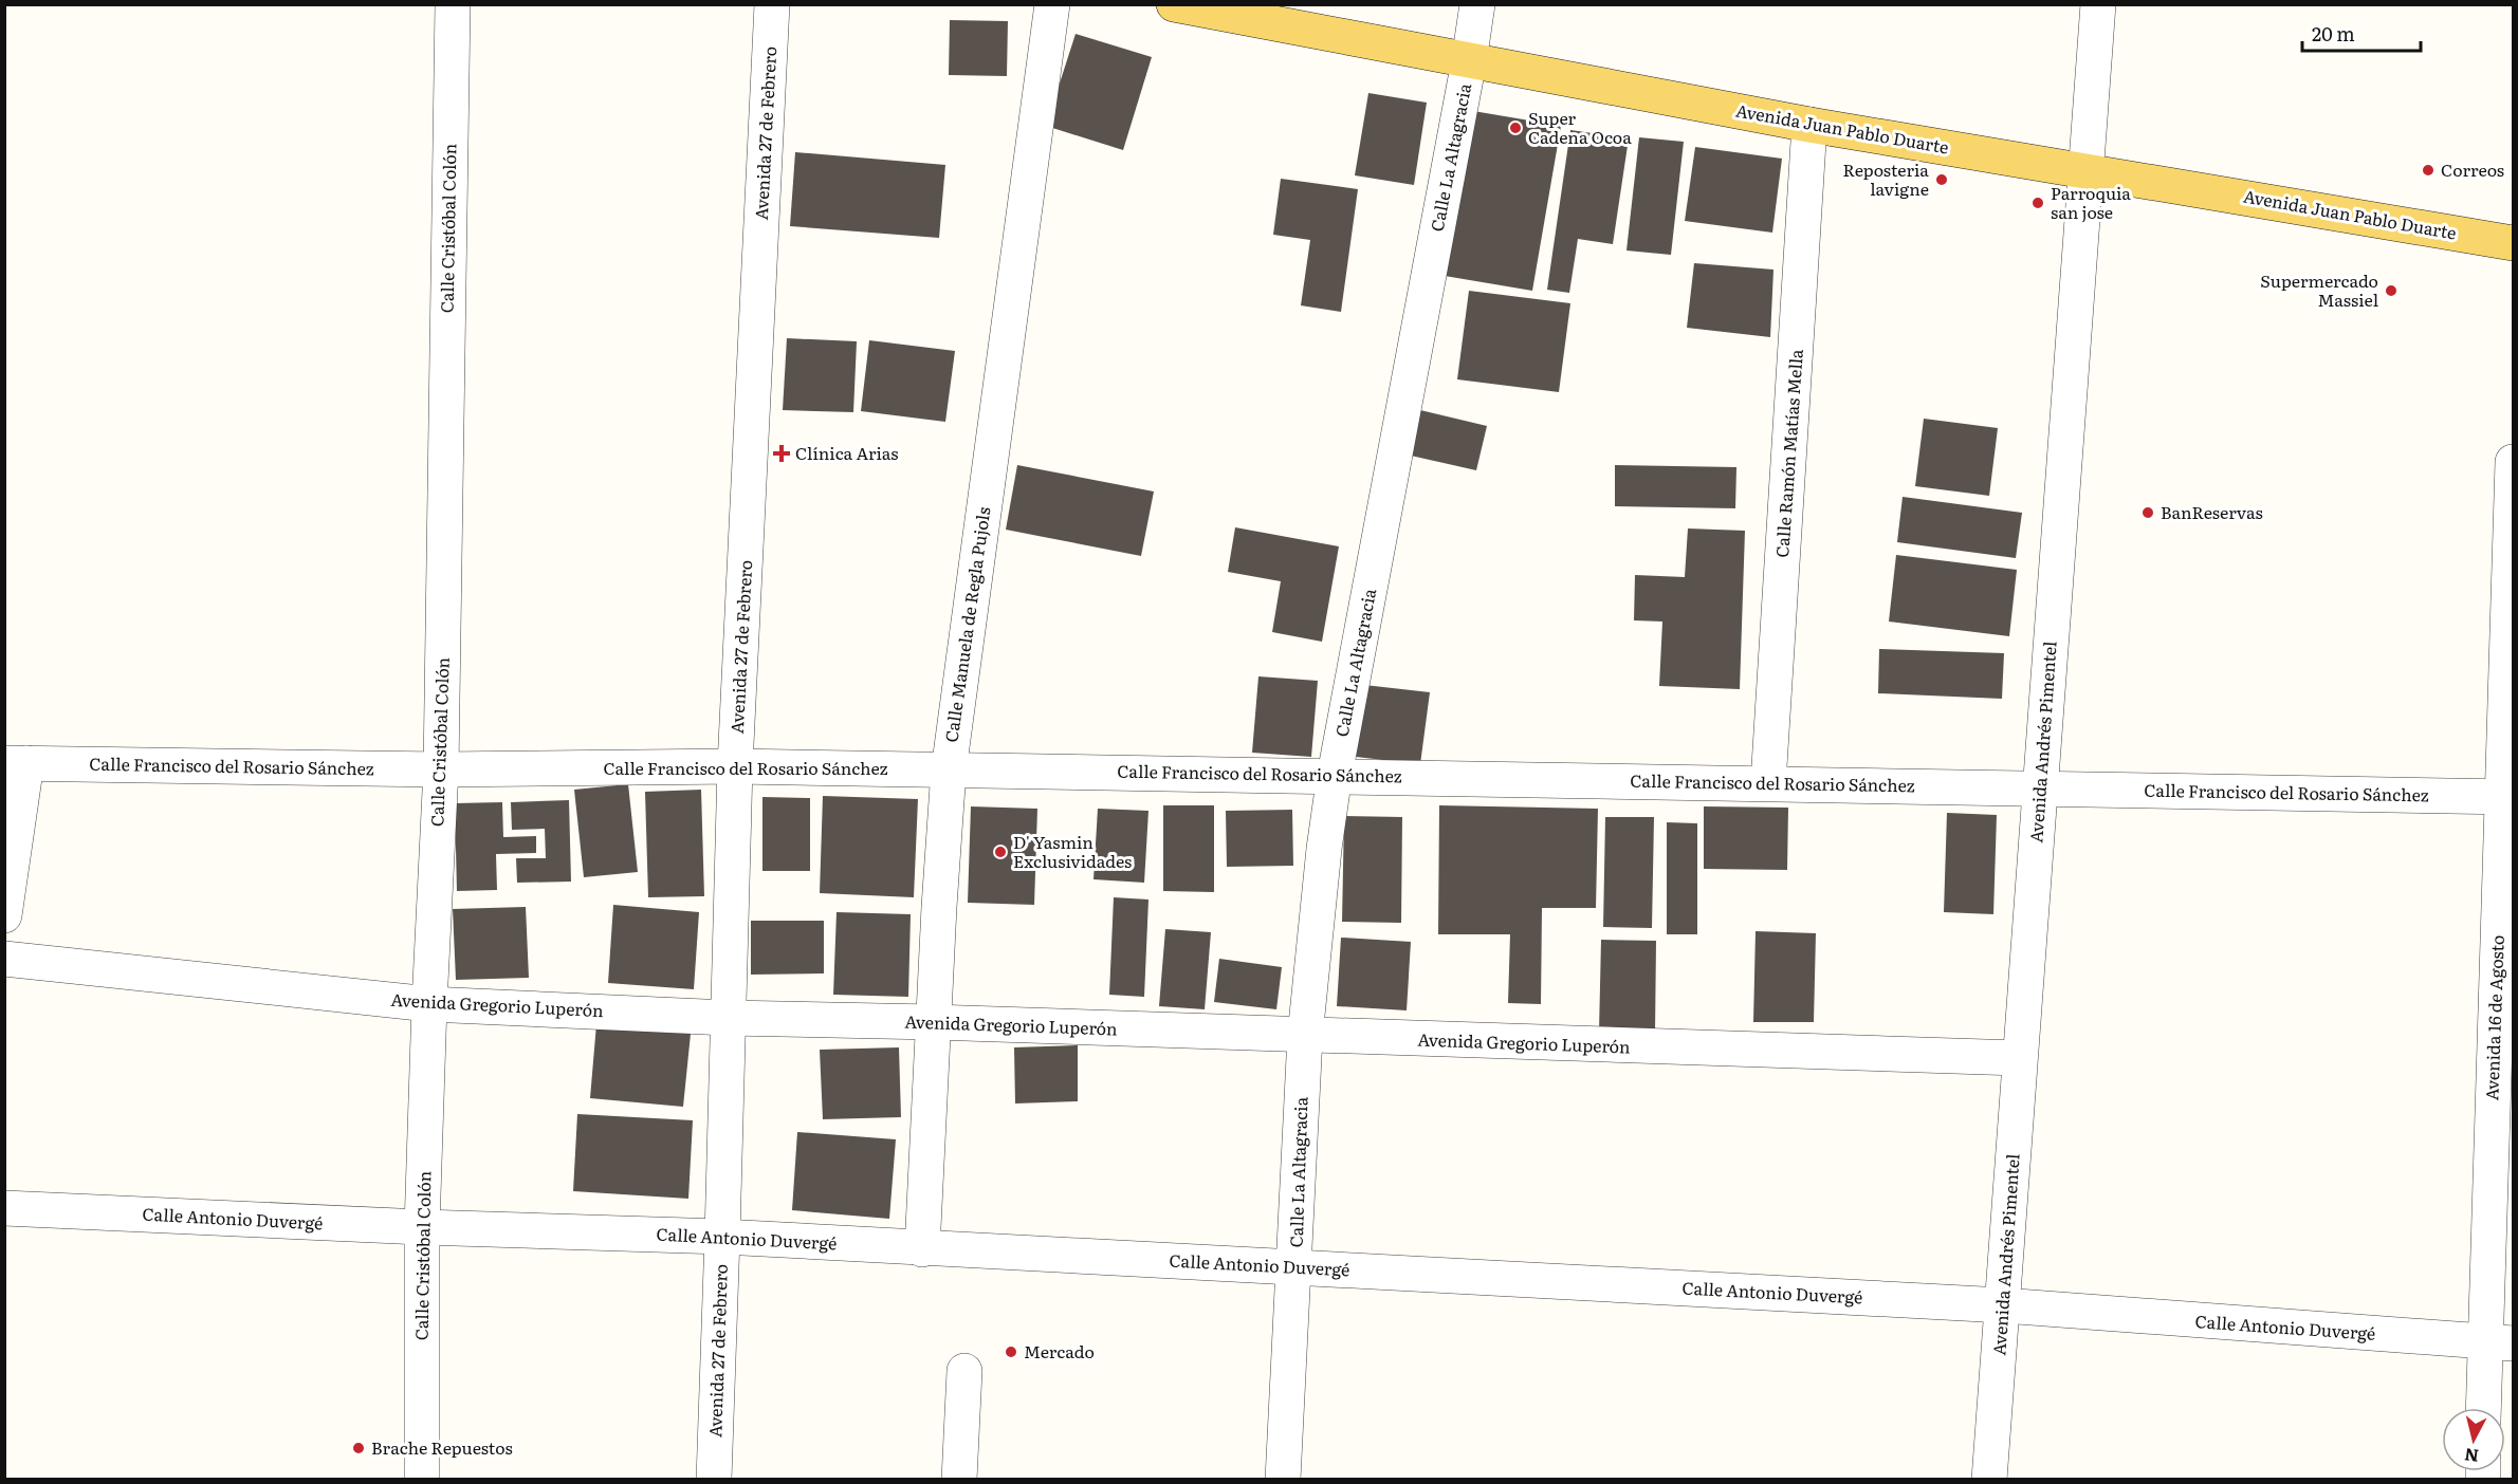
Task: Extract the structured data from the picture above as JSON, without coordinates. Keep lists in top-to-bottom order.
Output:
{
  "streets": {
    "main road": ["Avenida Juan Pablo Duarte"],
    "street": [
      "Avenida 27 de Febrero",
      "Calle La Altagracia",
      "Calle Cristóbal Colón",
      "Calle Ramón Matías Mella",
      "Calle Manuela de Regla Pujols",
      "Avenida Andrés Pimentel",
      "Calle Francisco del Rosario Sánchez",
      "Avenida Gregorio Luperón",
      "Avenida 16 de Agosto",
      "Calle Antonio Duvergé"
    ]
  },
  "crossings": [
    ["Avenida Juan Pablo Duarte", "Calle La Altagracia"],
    ["Avenida Juan Pablo Duarte", "Calle Ramón Matías Mella"],
    ["Avenida Juan Pablo Duarte", "Avenida Andrés Pimentel"],
    ["Avenida 27 de Febrero", "Calle Francisco del Rosario Sánchez"],
    ["Avenida 27 de Febrero", "Avenida Gregorio Luperón"],
    ["Avenida 27 de Febrero", "Calle Antonio Duvergé"],
    ["Calle La Altagracia", "Calle Francisco del Rosario Sánchez"],
    ["Calle La Altagracia", "Avenida Gregorio Luperón"],
    ["Calle La Altagracia", "Calle Antonio Duvergé"],
    ["Calle Cristóbal Colón", "Calle Francisco del Rosario Sánchez"],
    ["Calle Cristóbal Colón", "Avenida Gregorio Luperón"],
    ["Calle Cristóbal Colón", "Calle Antonio Duvergé"],
    ["Calle Ramón Matías Mella", "Calle Francisco del Rosario Sánchez"],
    ["Calle Manuela de Regla Pujols", "Calle Francisco del Rosario Sánchez"],
    ["Calle Manuela de Regla Pujols", "Avenida Gregorio Luperón"],
    ["Calle Manuela de Regla Pujols", "Calle Antonio Duvergé"],
    ["Avenida Andrés Pimentel", "Calle Francisco del Rosario Sánchez"],
    ["Avenida Andrés Pimentel", "Avenida Gregorio Luperón"],
    ["Avenida Andrés Pimentel", "Calle Antonio Duvergé"],
    ["Calle Francisco del Rosario Sánchez", "Avenida 16 de Agosto"],
    ["Avenida 16 de Agosto", "Calle Antonio Duvergé"]
  ],
  "places": {
    "other": [
      "Super Cadena Ocoa",
      "Correos",
      "Reposteria lavigne",
      "Parroquia san jose",
      "Supermercado Massiel",
      "BanReservas",
      "D' Yasmin Exclusividades",
      "Mercado",
      "Brache Repuestos"
    ],
    "health": ["Clínica Arias"]
  },
  "scale_bar": "20 m",
  "north": "bottom"
}
